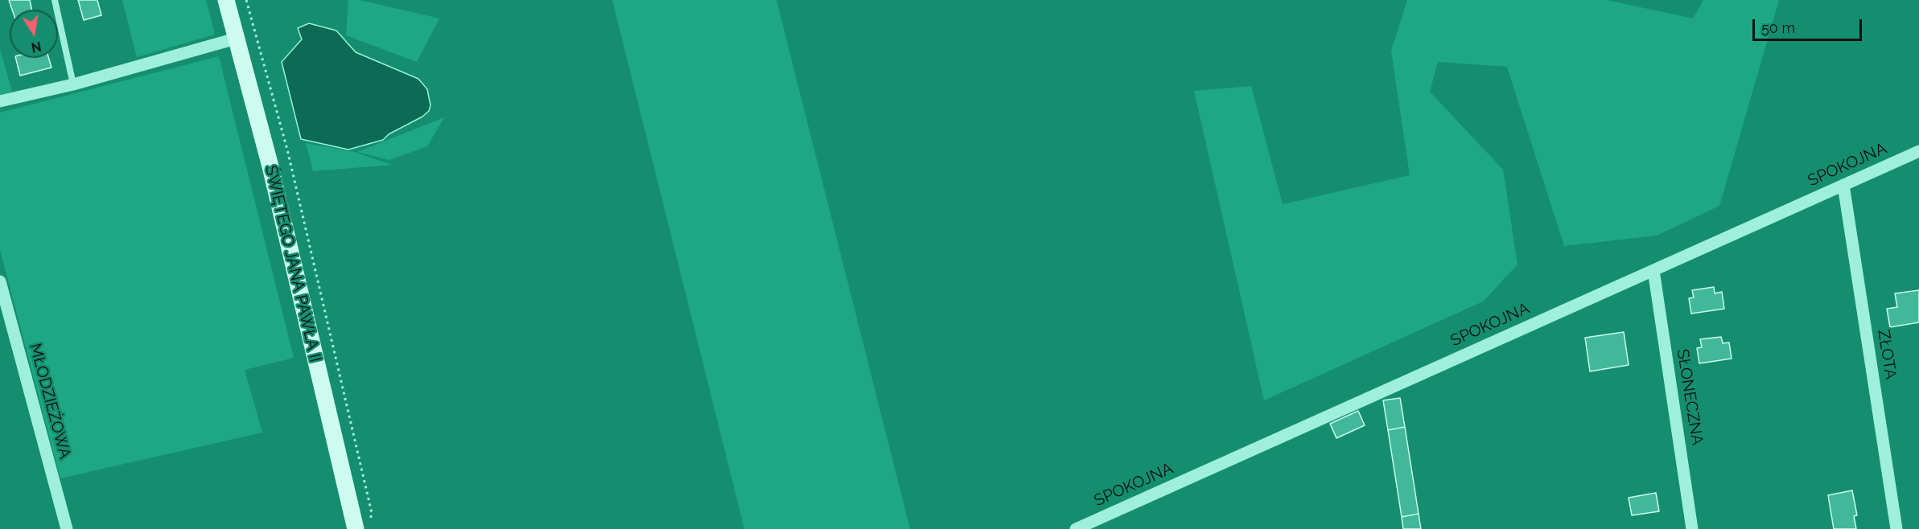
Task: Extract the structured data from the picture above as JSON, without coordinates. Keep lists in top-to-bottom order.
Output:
{
  "streets": {
    "street": [
      "SPOKOJNA",
      "ŚWIĘTEGO JANA PAWŁA II",
      "ZŁOTA",
      "SŁONECZNA",
      "MŁODZIEŻOWA"
    ]
  },
  "crossings": [
    ["SPOKOJNA", "ZŁOTA"],
    ["SPOKOJNA", "SŁONECZNA"]
  ],
  "scale_bar": "50 m",
  "north": "bottom"
}
